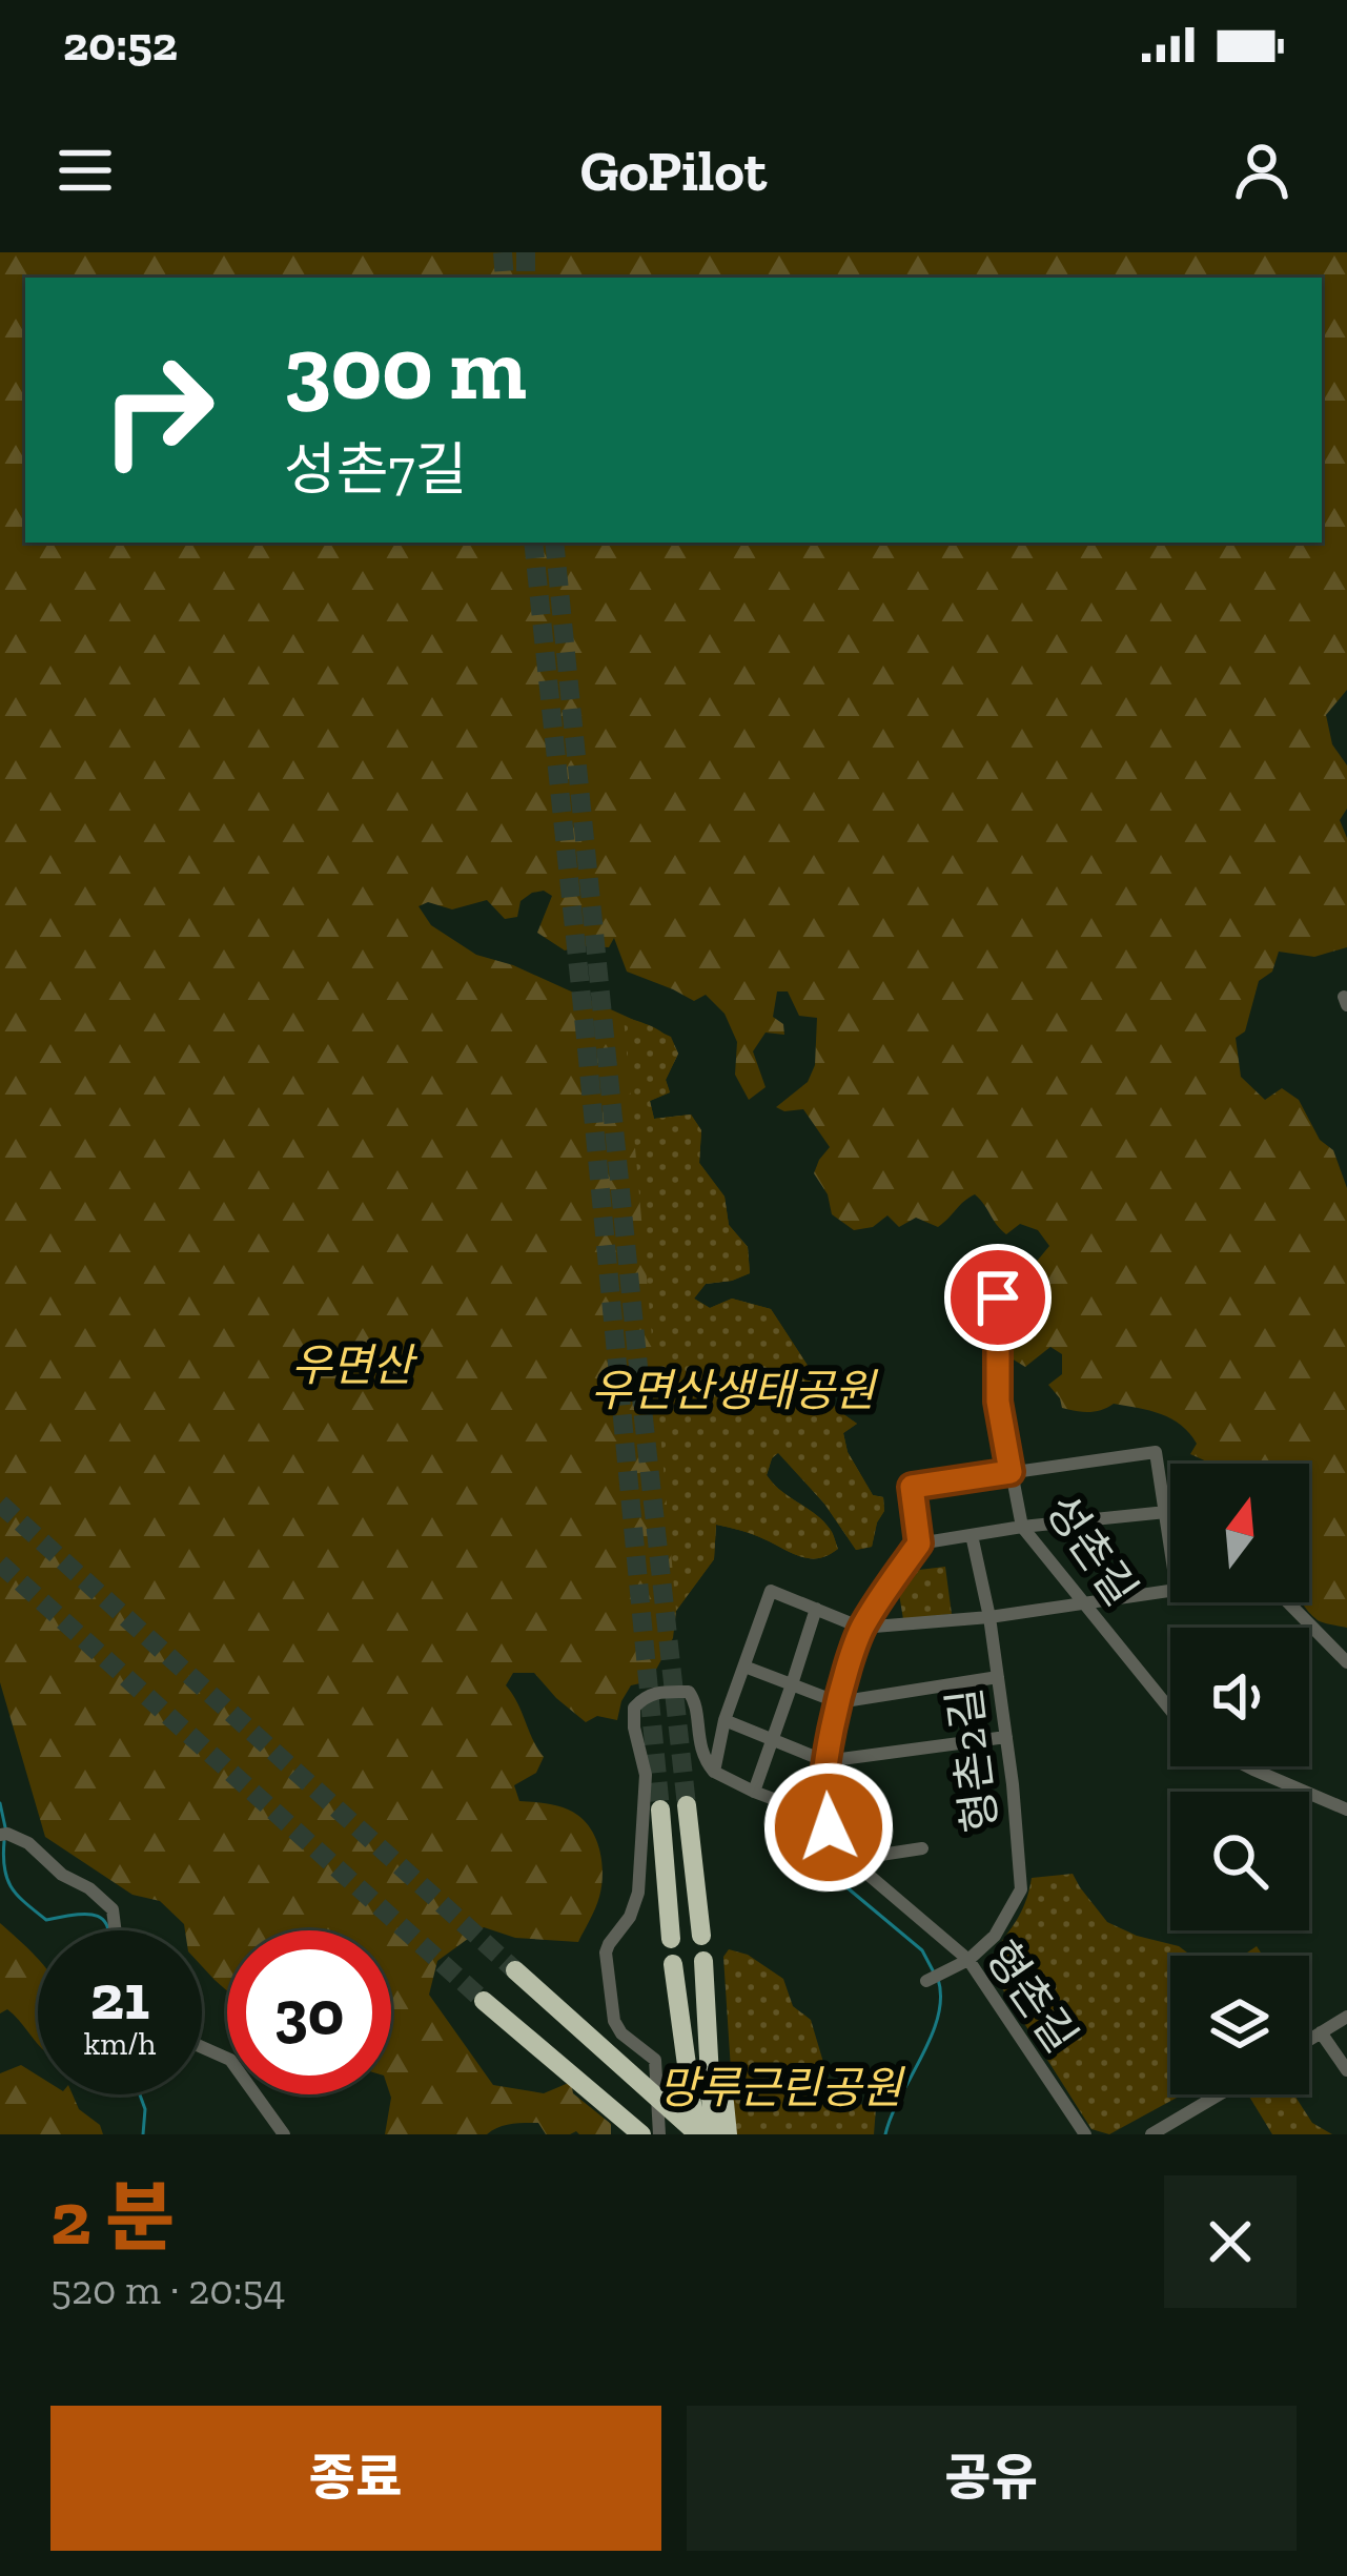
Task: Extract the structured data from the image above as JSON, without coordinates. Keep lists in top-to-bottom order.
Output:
{
  "streets": {
    "street": ["성촌길", "형촌2길", "형촌길"]
  },
  "crossings": [
    ["형촌2길", "형촌길"]
  ],
  "parks": ["우면산", "우면산생태공원", "망루근린공원"],
  "north": "top",
  "page": {
    "status": "20:52",
    "header": "GoPilot",
    "turn": ["300 m", "성촌7길"],
    "speed": "21 km/h",
    "limit": "30",
    "heading": ["2 분", "520 m · 20:54"],
    "buttons": ["종료", "공유"]
  }
}
